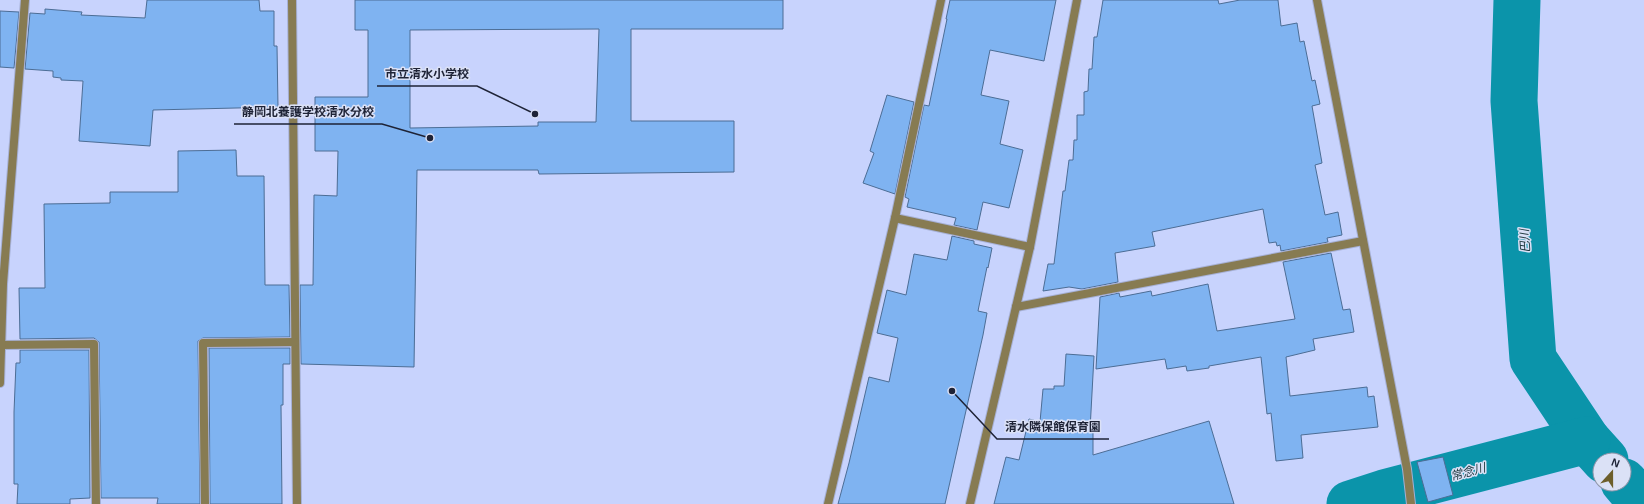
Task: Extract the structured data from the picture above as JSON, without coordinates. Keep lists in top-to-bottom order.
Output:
{
  "water": ["巴川", "常念川"],
  "places": ["市立清水小学校", "静岡北養護学校清水分校", "清水隣保館保育園"],
  "north": "top"
}
